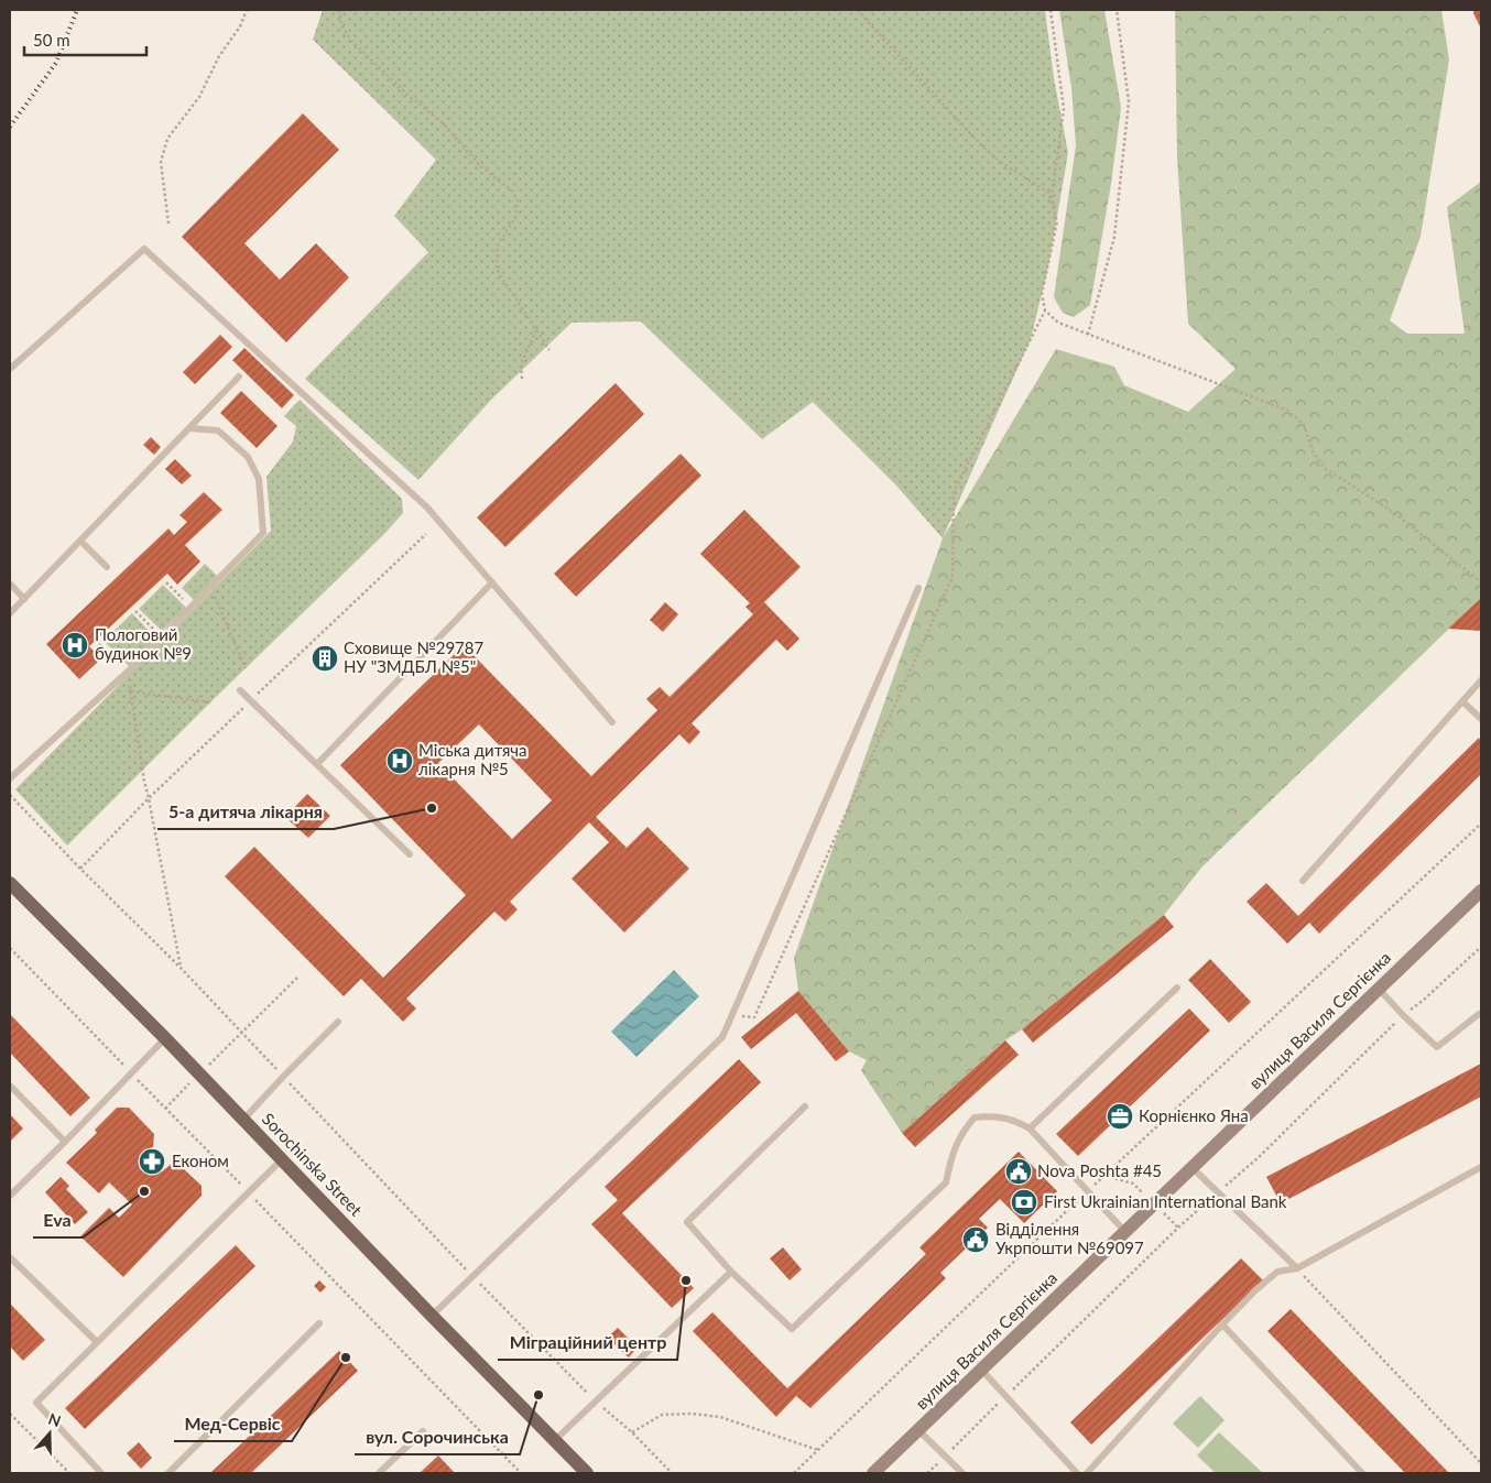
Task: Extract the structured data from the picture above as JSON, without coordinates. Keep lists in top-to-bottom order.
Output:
{
  "streets": {
    "main road": ["вулиця Василя Сергієнка", "Sorochinska Street"]
  },
  "places": {
    "hospital": ["Пологовий будинок №9", "Міська дитяча лікарня №5"],
    "building": ["Сховище №29787 НУ \"ЗМДБЛ №5\""],
    "other": [
      "5-а дитяча лікарня",
      "Eva",
      "Міграційний центр",
      "Мед-Сервіс",
      "вул. Сорочинська"
    ],
    "office": ["Корнієнко Яна"],
    "pharmacy": ["Економ"],
    "public building": ["Nova Poshta #45", "Відділення Укрпошти №69097"],
    "bank": ["First Ukrainian International Bank"]
  },
  "scale_bar": "50 m",
  "north": "top"
}
